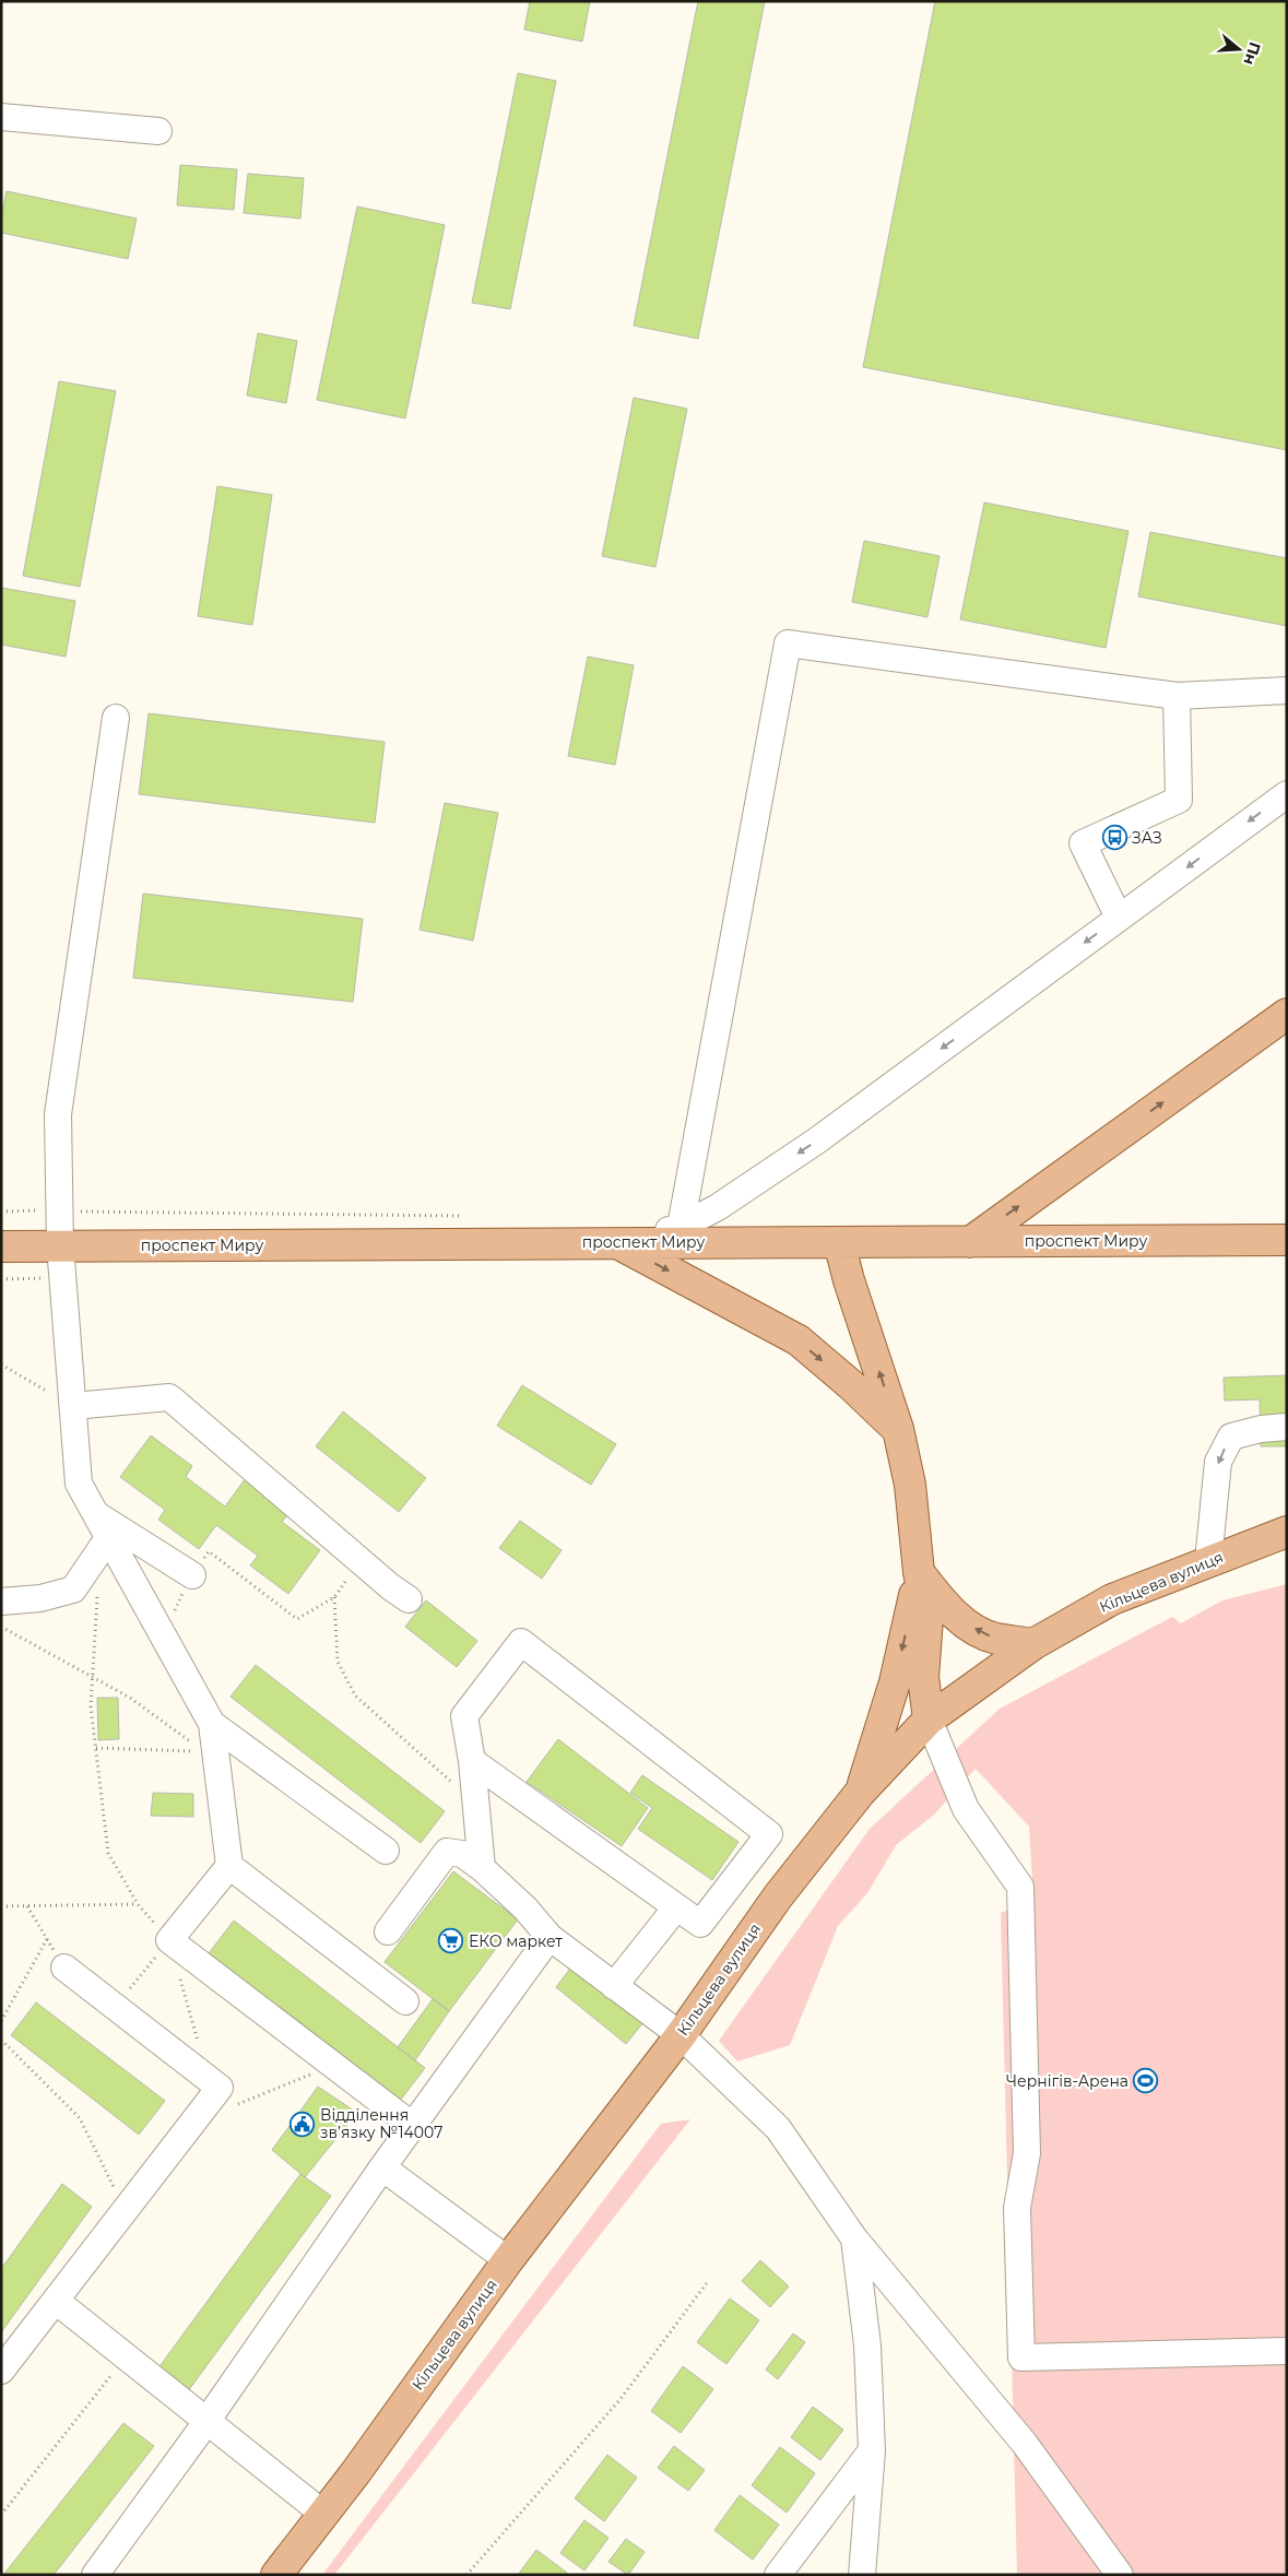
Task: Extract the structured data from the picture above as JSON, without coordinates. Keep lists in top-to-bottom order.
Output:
{
  "streets": {
    "main road": ["проспект Миру", "Кільцева вулиця"]
  },
  "places": {
    "bus stop": ["ЗАЗ"],
    "supermarket": ["ЕКО маркет"],
    "sports": ["Чернігів-Арена"],
    "public building": ["Відділення зв’язку №14007"]
  },
  "north": "right"
}
